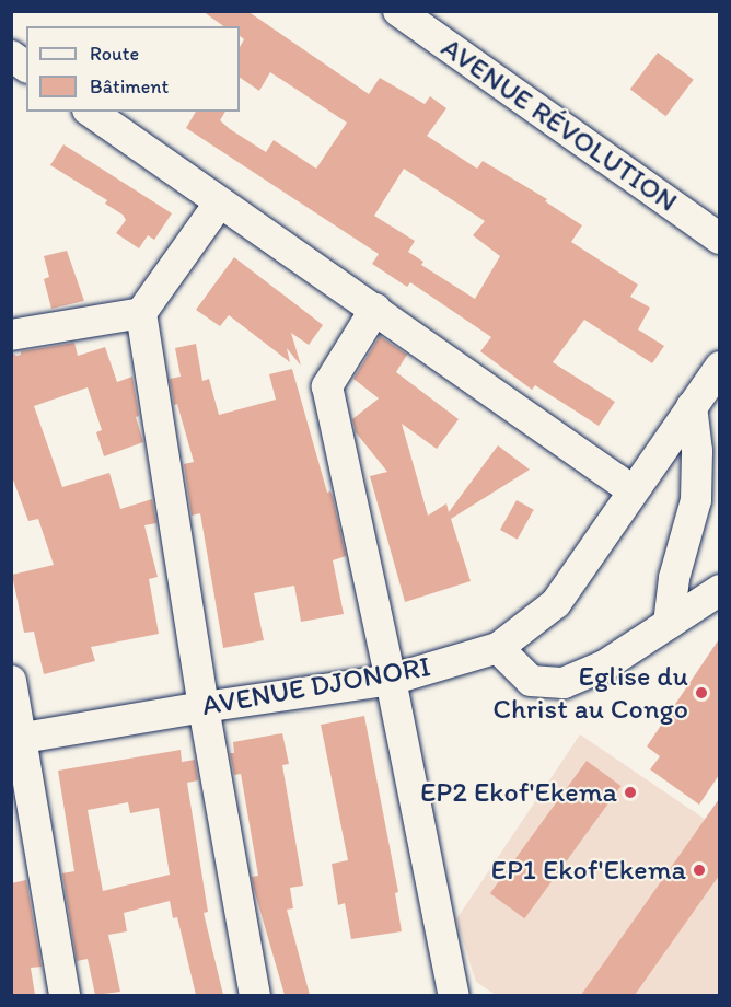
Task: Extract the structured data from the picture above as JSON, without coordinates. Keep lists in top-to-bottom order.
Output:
{
  "streets": {
    "street": ["AVENUE RÉVOLUTION", "AVENUE DJONORI"]
  },
  "places": ["Eglise du Christ au Congo", "EP2 Ekof'Ekema", "EP1 Ekof'Ekema"],
  "legend": ["Route", "Bâtiment"]
}
